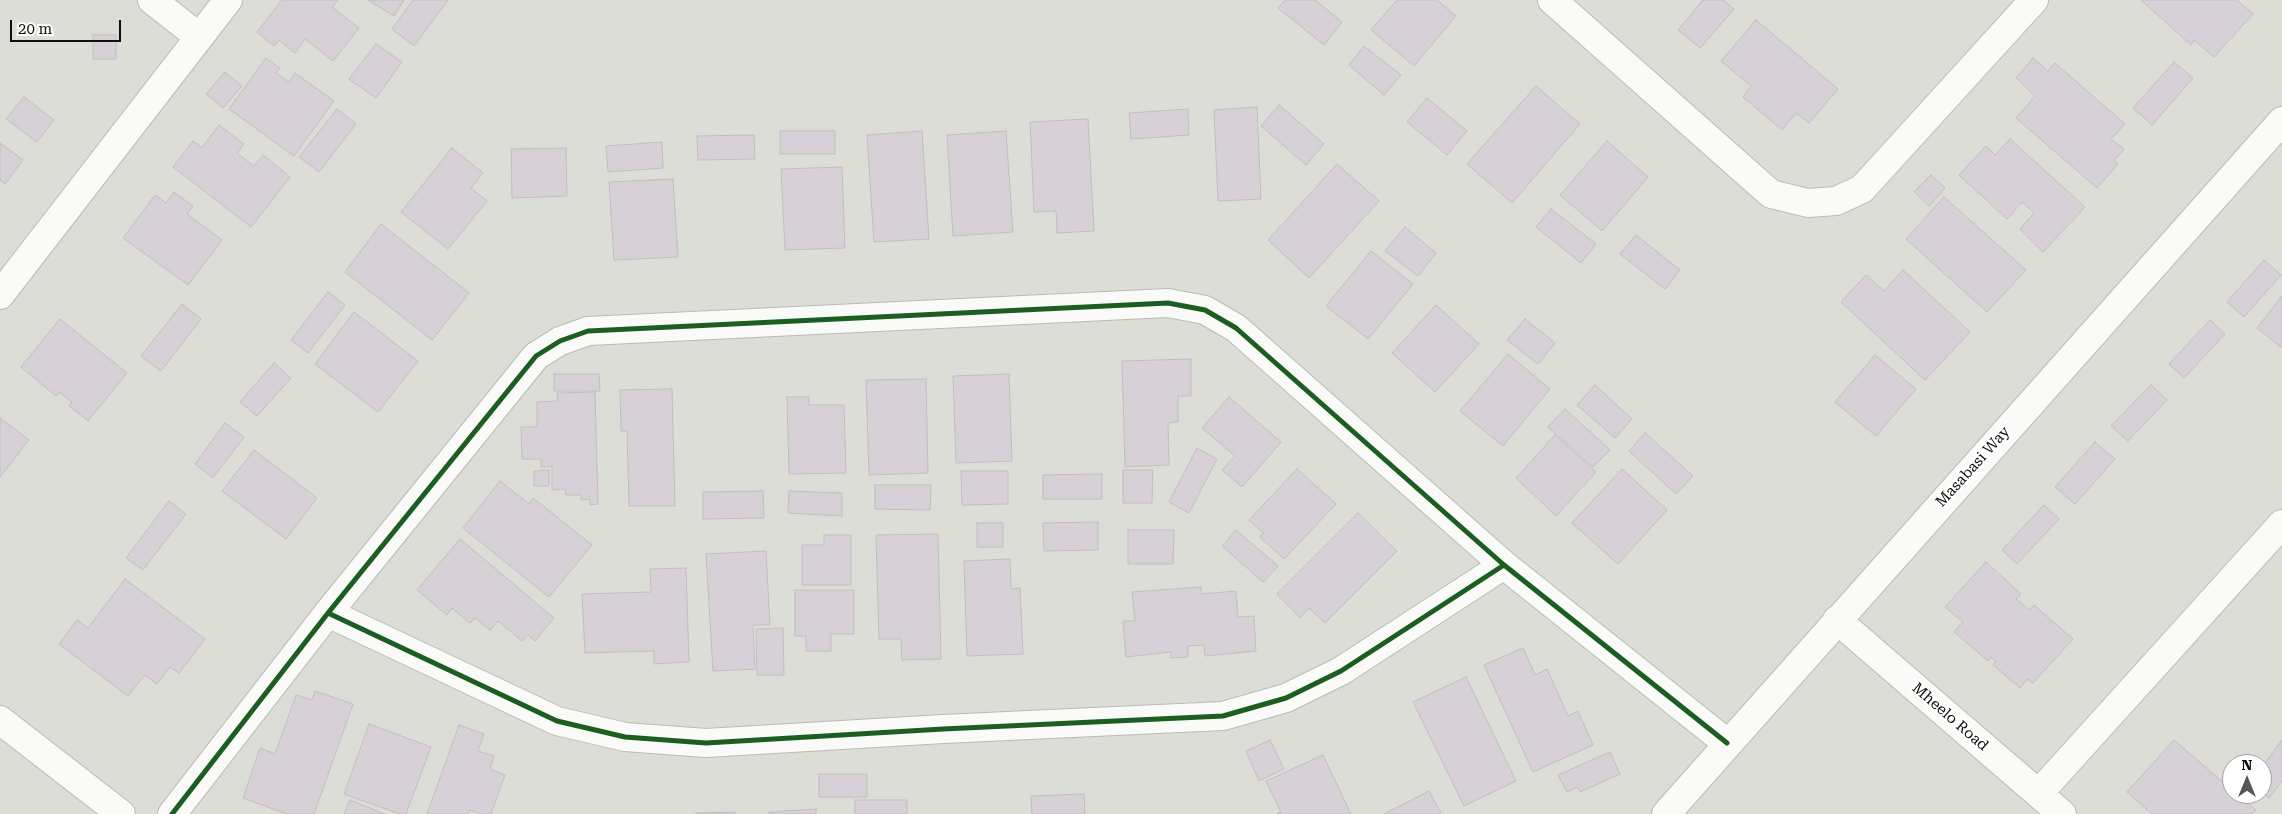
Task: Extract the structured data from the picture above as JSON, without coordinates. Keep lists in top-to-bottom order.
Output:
{
  "streets": {
    "street": ["Masabasi Way", "Mheelo Road"]
  },
  "crossings": [
    ["Masabasi Way", "Mheelo Road"]
  ],
  "scale_bar": "20 m",
  "north": "top"
}
